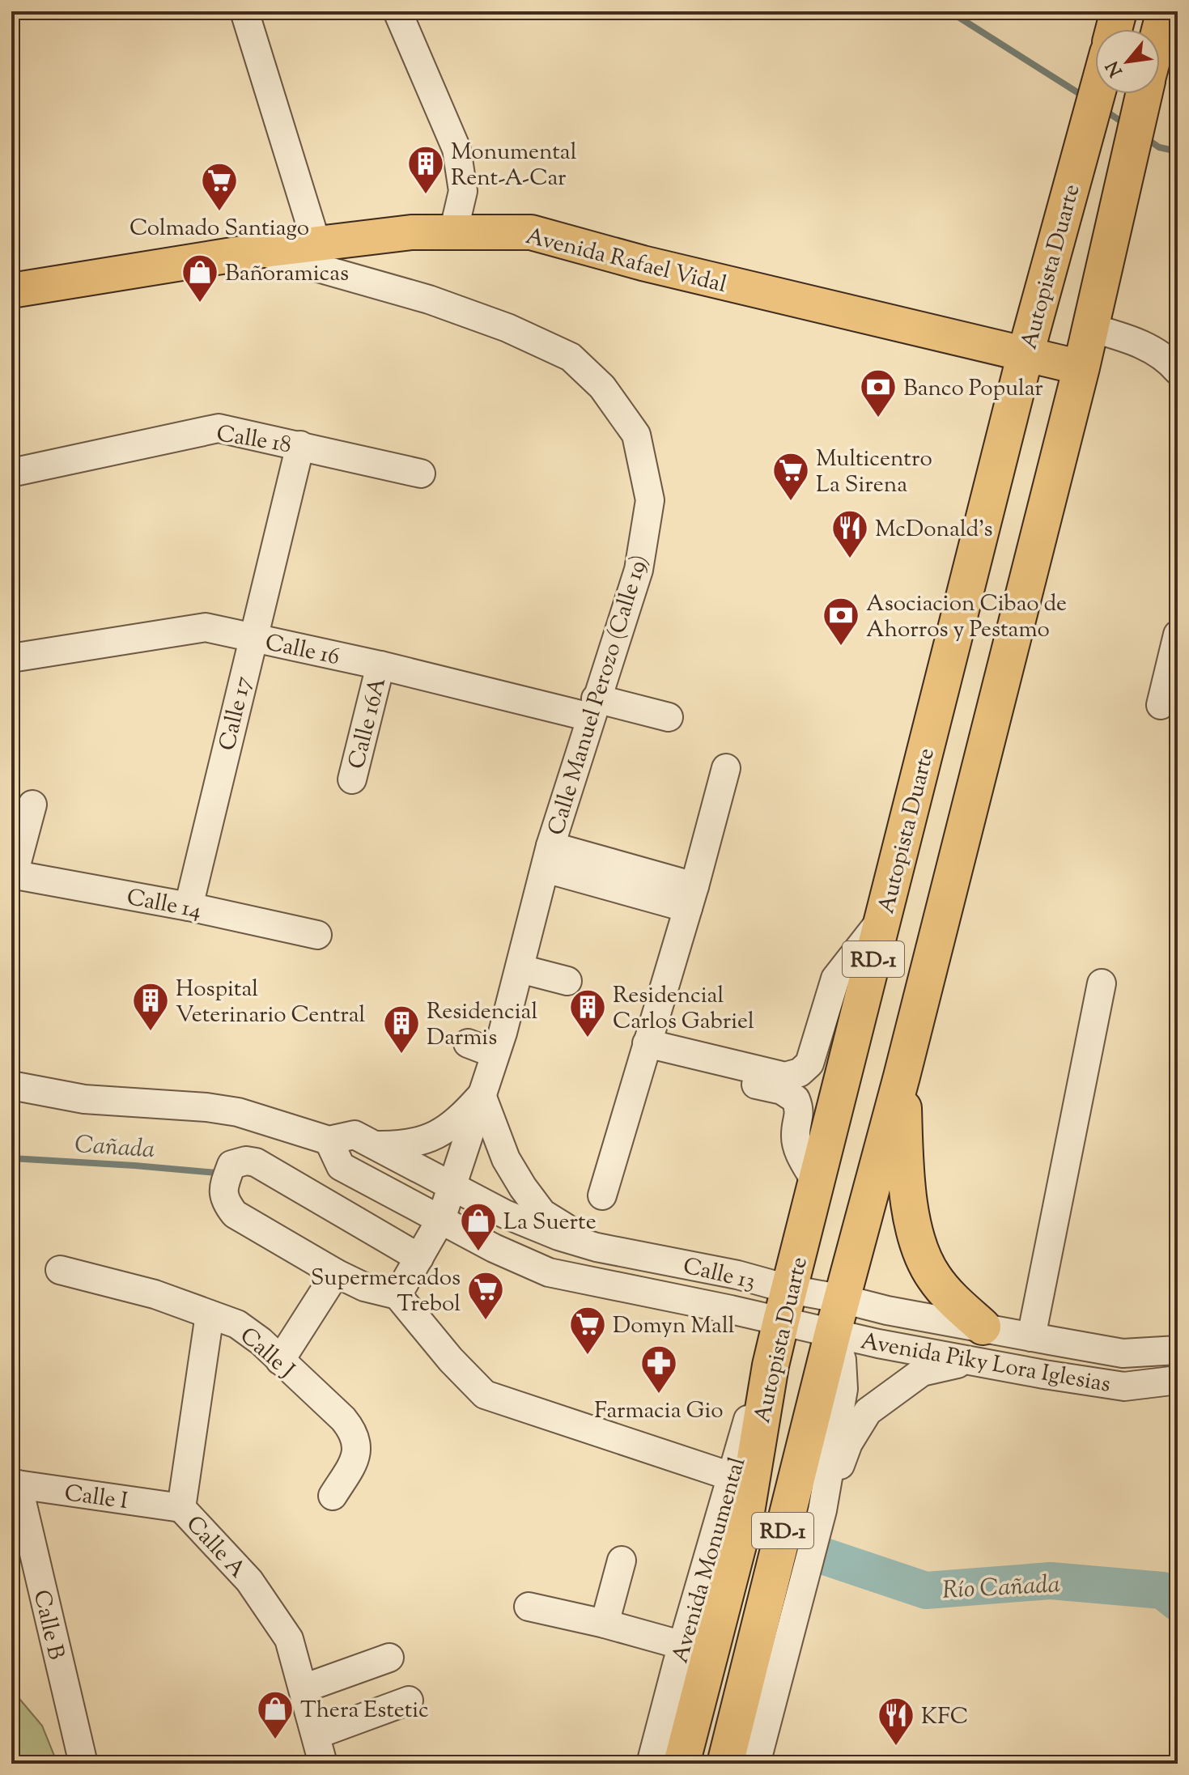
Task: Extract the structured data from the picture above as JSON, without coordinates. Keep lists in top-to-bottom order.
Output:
{
  "streets": {
    "highway": ["Autopista Duarte", "RD-1"],
    "main road": ["Avenida Rafael Vidal"],
    "street": [
      "Calle 18",
      "Calle 16",
      "Calle Manuel Perozo (Calle 19)",
      "Calle 17",
      "Calle 16A",
      "Calle 14",
      "Calle 13",
      "Calle J",
      "Avenida Piky Lora Iglesias",
      "Calle I",
      "Calle A",
      "Avenida Monumental",
      "Calle B"
    ]
  },
  "crossings": [
    ["Avenida Rafael Vidal", "Autopista Duarte"],
    ["Avenida Rafael Vidal", "Calle Manuel Perozo (Calle 19)"],
    ["Avenida Rafael Vidal", "RD-1"],
    ["Autopista Duarte", "Calle 13"],
    ["Autopista Duarte", "Avenida Piky Lora Iglesias"],
    ["Autopista Duarte", "Avenida Monumental"],
    ["Calle 18", "Calle 17"],
    ["Calle 16", "Calle Manuel Perozo (Calle 19)"],
    ["Calle 16", "Calle 17"],
    ["Calle 16", "Calle 16A"],
    ["Calle Manuel Perozo (Calle 19)", "Calle 13"],
    ["Calle 17", "Calle 14"],
    ["RD-1", "Calle 13"],
    ["RD-1", "Avenida Piky Lora Iglesias"],
    ["Calle 13", "Avenida Piky Lora Iglesias"],
    ["Calle 13", "Avenida Monumental"],
    ["Calle J", "Calle A"],
    ["Avenida Piky Lora Iglesias", "Avenida Monumental"],
    ["Calle I", "Calle A"],
    ["Calle I", "Calle B"]
  ],
  "water": ["Cañada", "Río Cañada"],
  "places": {
    "building": [
      "Monumental Rent-A-Car",
      "Hospital Veterinario Central",
      "Residencial Carlos Gabriel",
      "Residencial Darmis"
    ],
    "supermarket": [
      "Colmado Santiago",
      "Multicentro La Sirena",
      "Supermercados Trebol",
      "Domyn Mall"
    ],
    "shop": ["Bañoramicas", "La Suerte", "Thera Estetic"],
    "bank": ["Banco Popular", "Asociacion Cibao de Ahorros y Pestamo"],
    "restaurant": ["McDonald's", "KFC"],
    "pharmacy": ["Farmacia Gio"]
  },
  "north": "bottom left"
}
